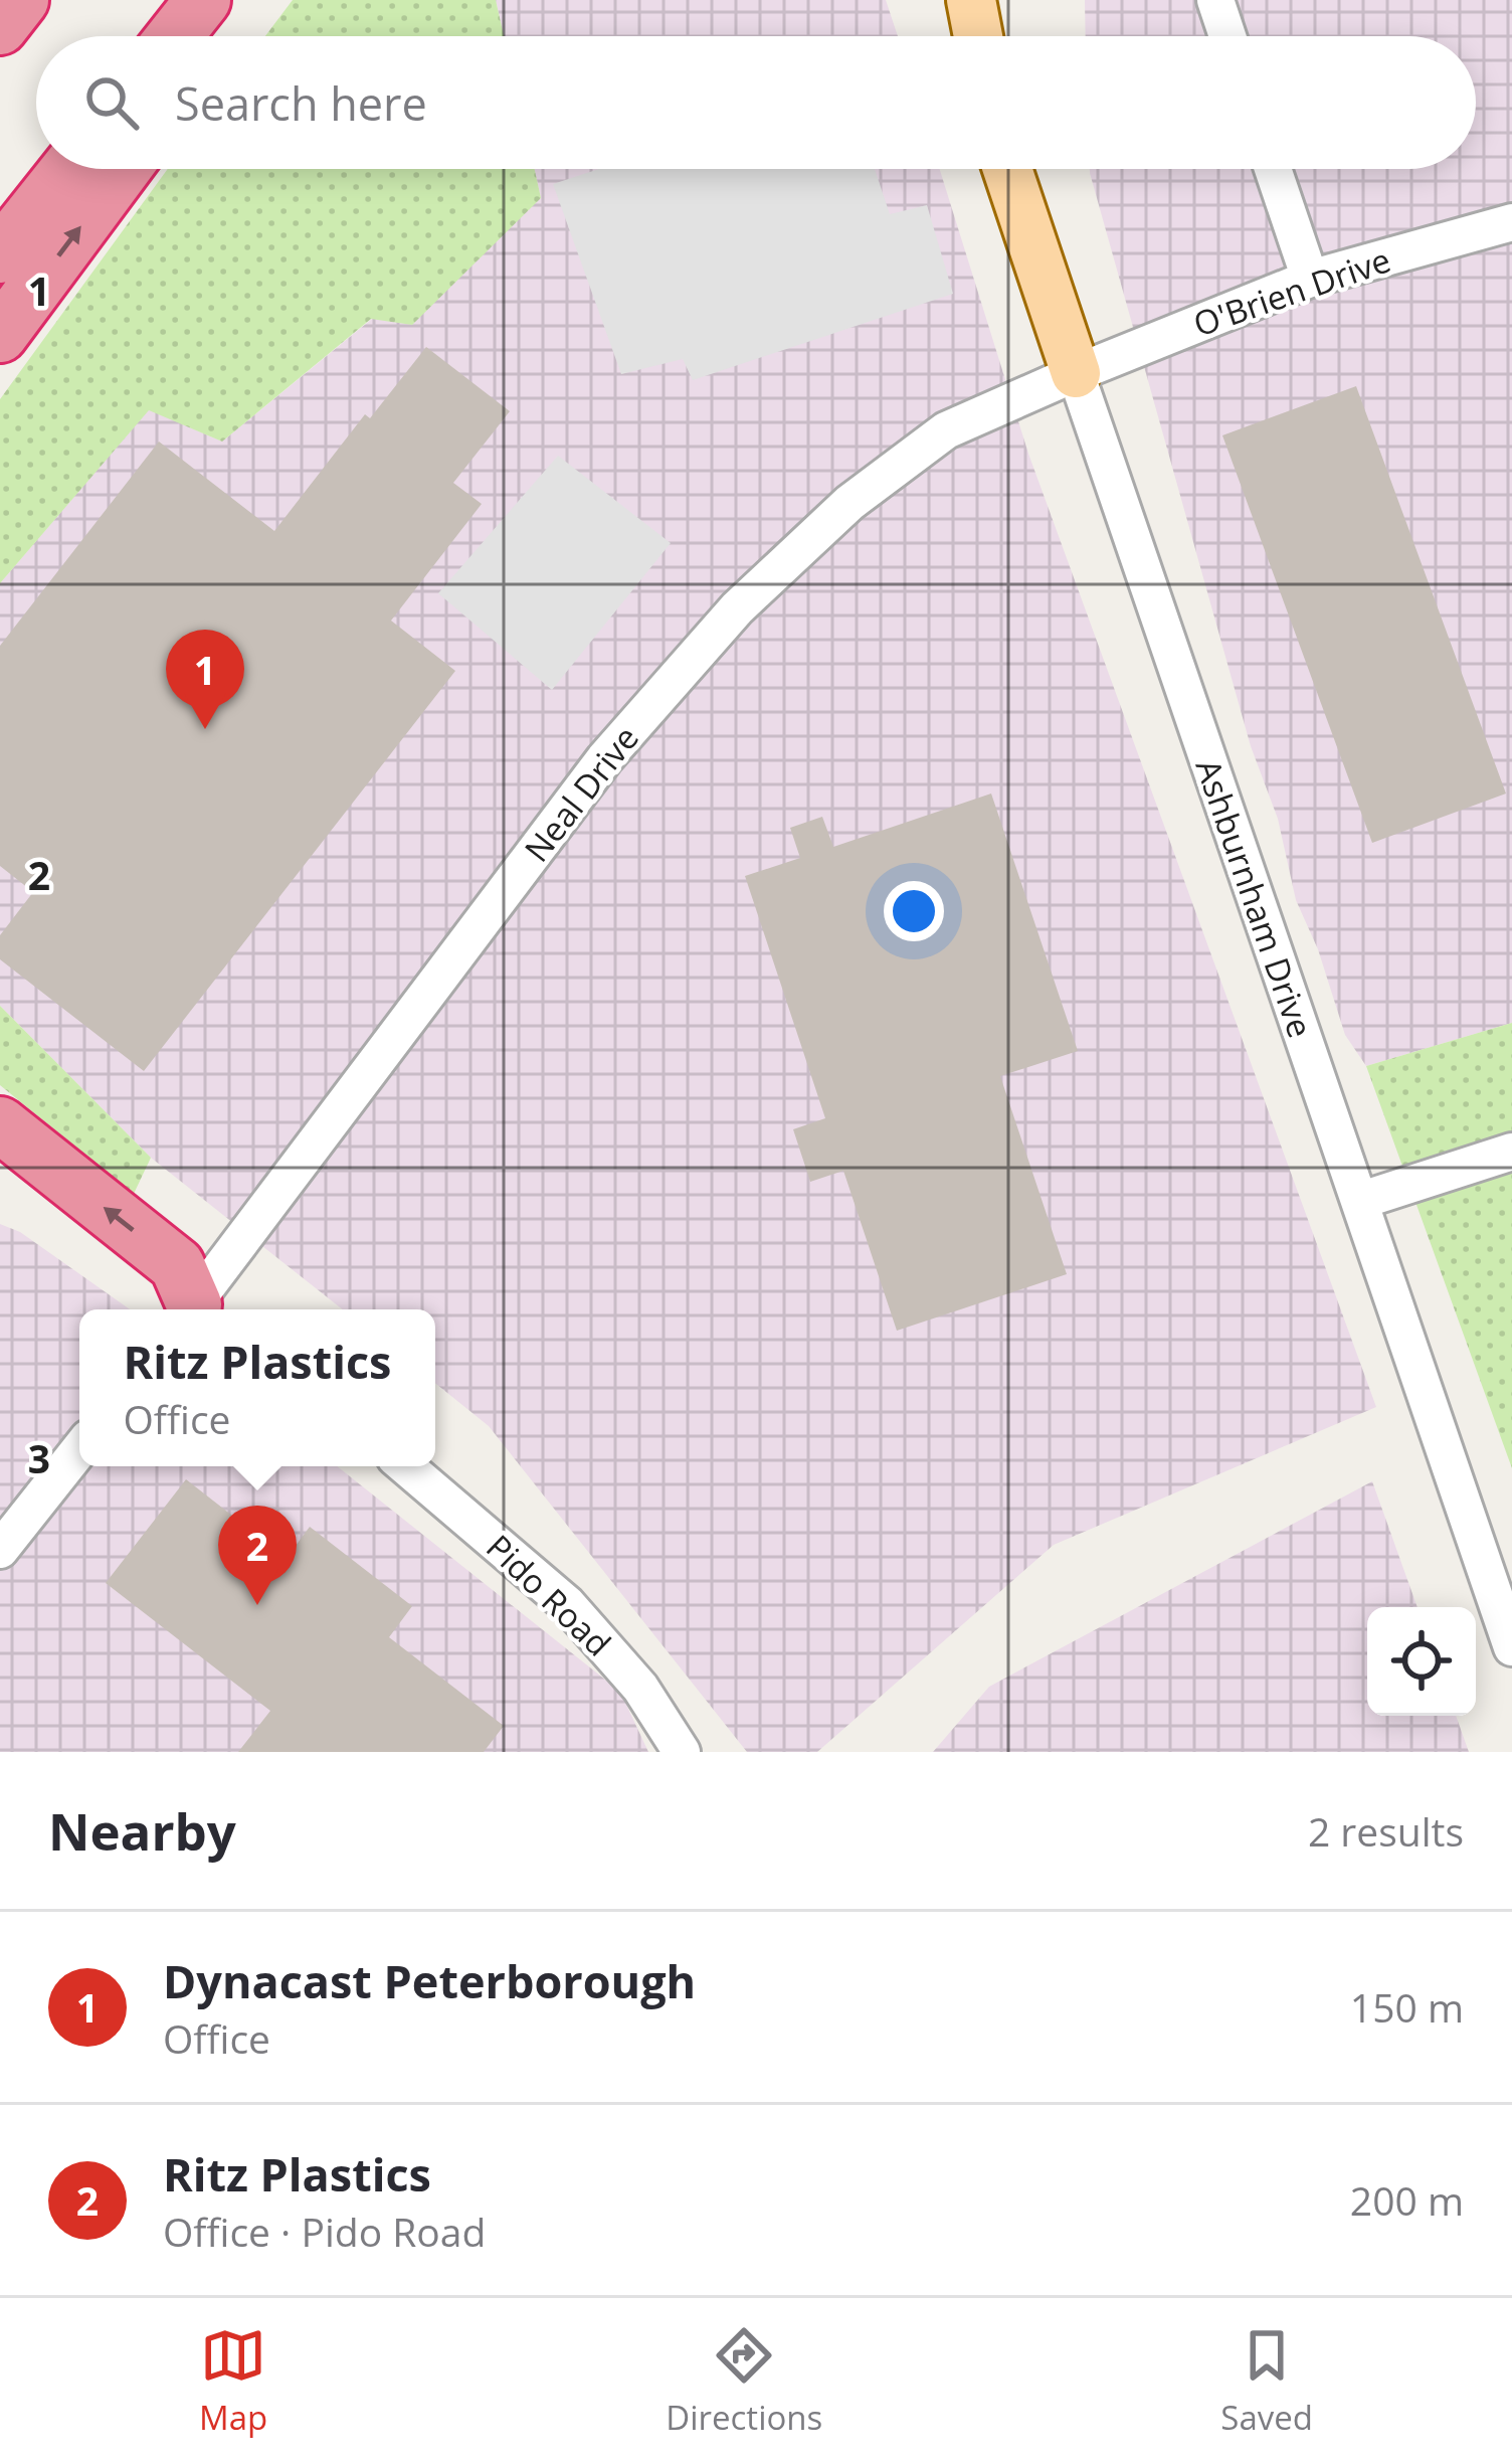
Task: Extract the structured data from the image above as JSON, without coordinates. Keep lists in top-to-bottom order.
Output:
{
  "streets": {
    "main road": ["Ashburnham Drive"],
    "street": ["O'Brien Drive", "Neal Drive", "Pido Road"]
  },
  "crossings": [
    ["O'Brien Drive", "Neal Drive"],
    ["O'Brien Drive", "Ashburnham Drive"],
    ["Neal Drive", "Ashburnham Drive"]
  ],
  "page": {
    "search": "Search here",
    "pins": ["1", "2"],
    "popup": ["Ritz Plastics", "Office"],
    "heading": ["Nearby", "2 results"],
    "list": [
      {
        "mark": "1",
        "name": "Dynacast Peterborough",
        "note": "Office",
        "value": "150 m"
      },
      {
        "mark": "2",
        "name": "Ritz Plastics",
        "note": "Office · Pido Road",
        "value": "200 m"
      }
    ],
    "nav": ["Map", "Directions", "Saved"]
  },
  "grid": {
    "rows": ["1", "2", "3"]
  }
}
